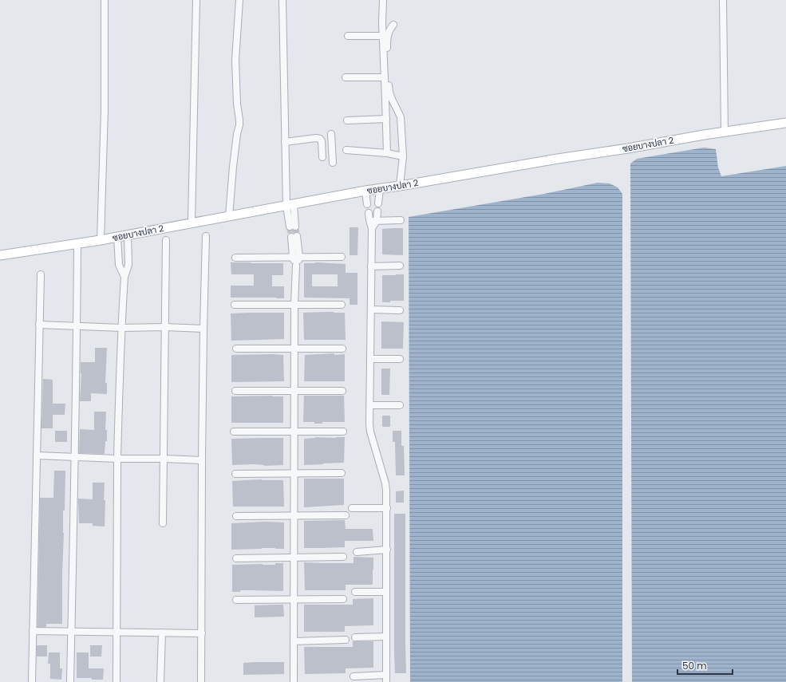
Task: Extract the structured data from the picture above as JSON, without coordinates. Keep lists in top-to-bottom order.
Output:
{
  "streets": {
    "street": ["ซอยบางปลา 2"]
  },
  "scale_bar": "50 m"
}
